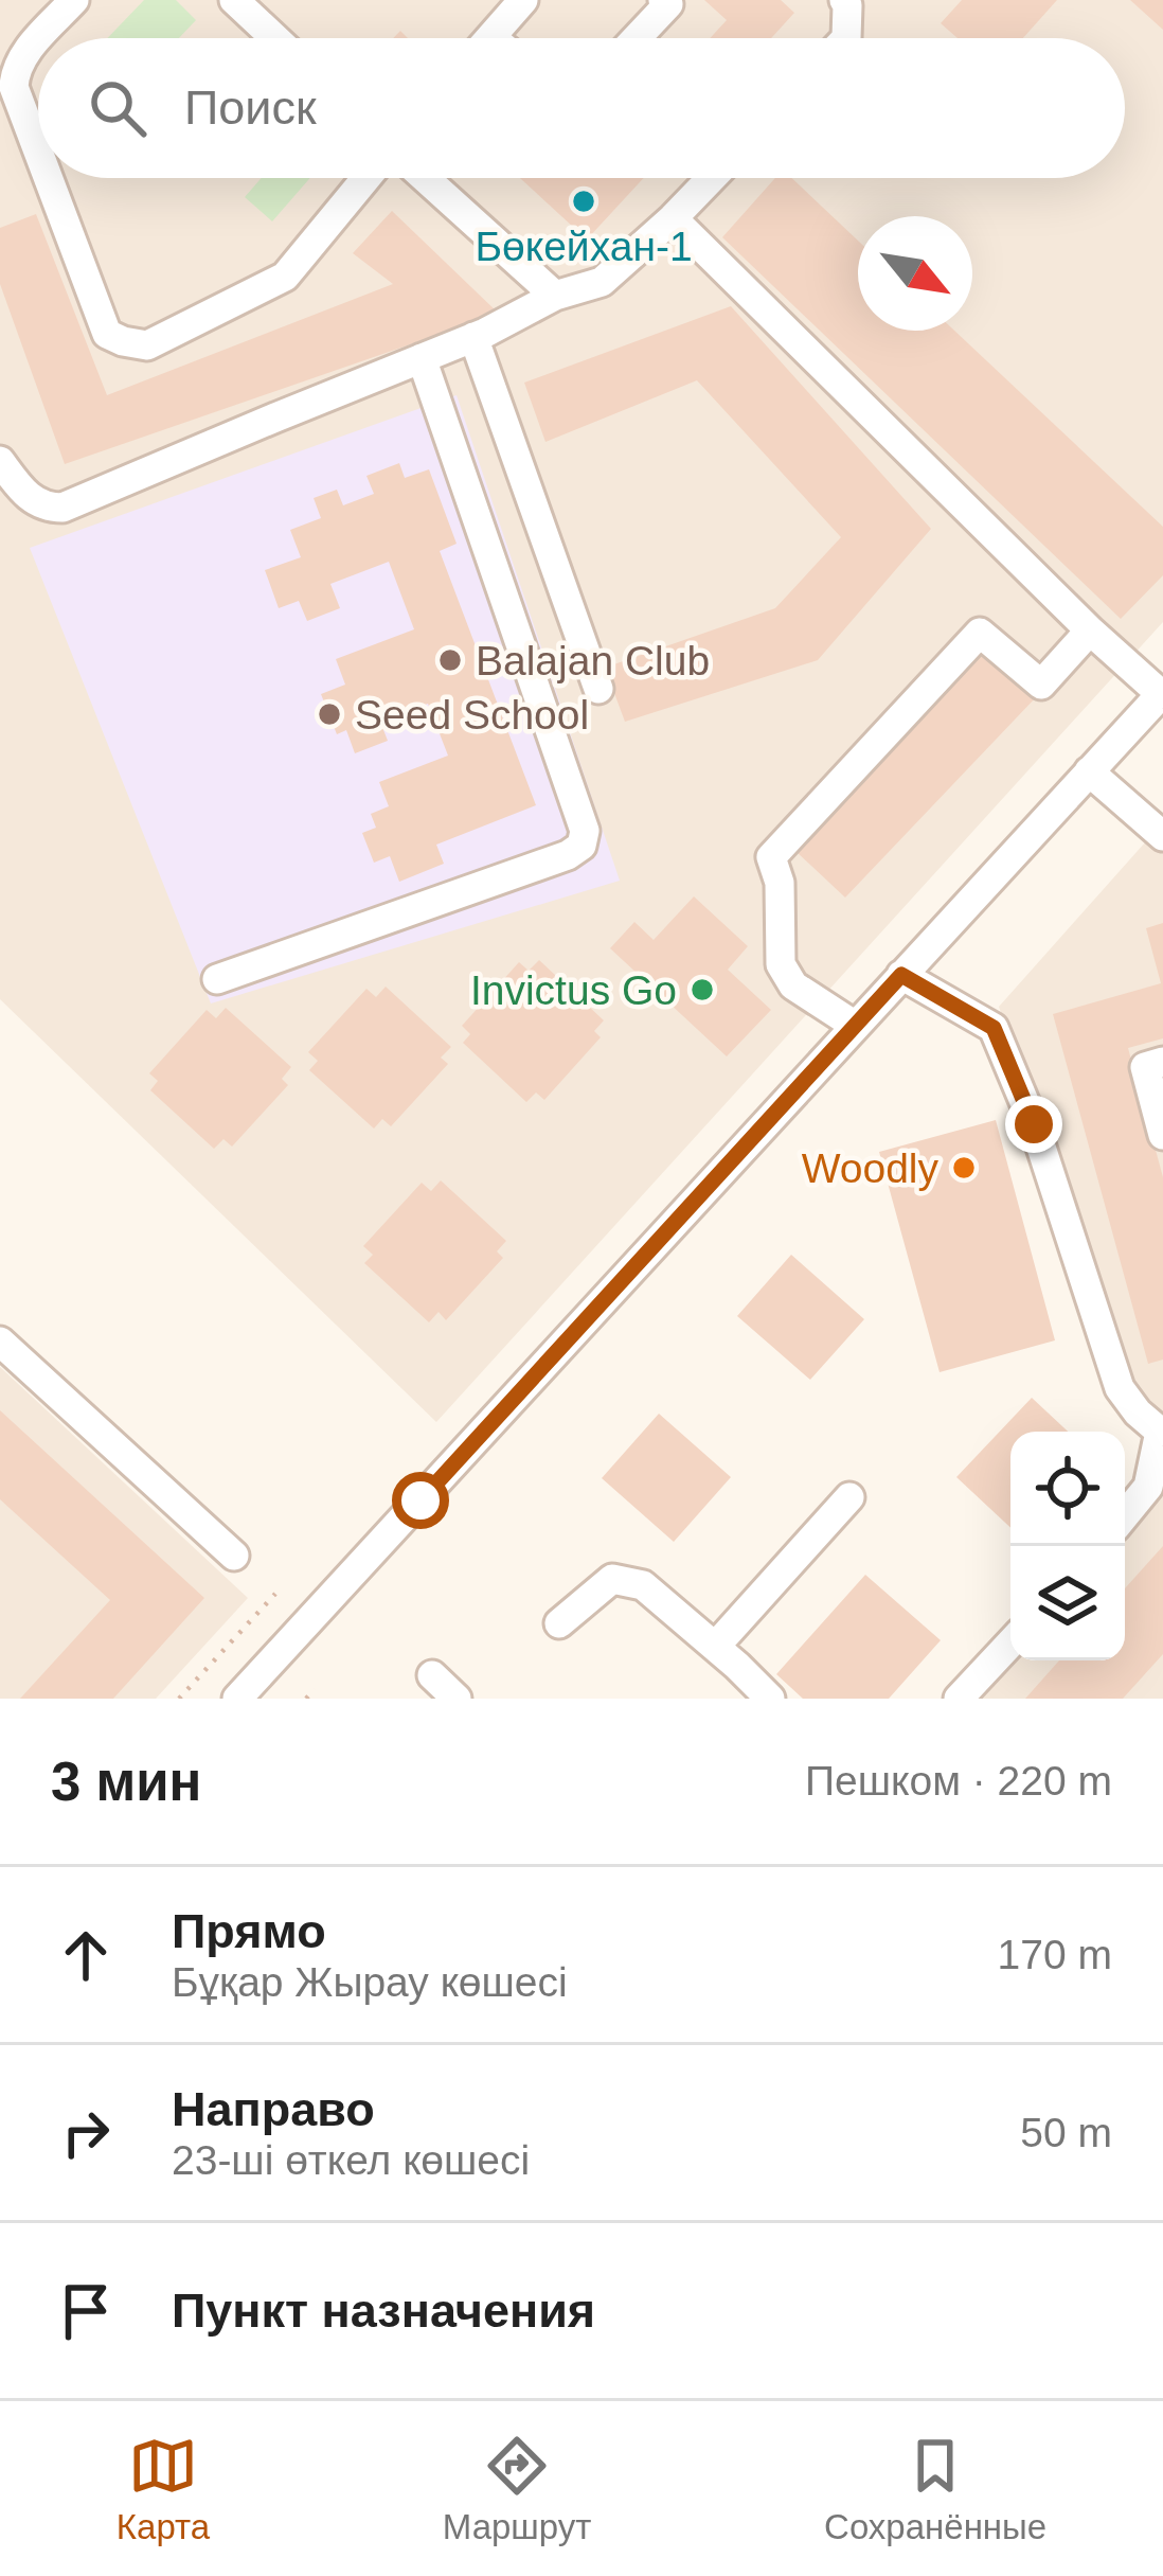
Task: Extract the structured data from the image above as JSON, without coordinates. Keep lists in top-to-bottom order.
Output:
{
  "places": [
    "Бөкейхан-1",
    "Balajan Club",
    "Seed School",
    "Invictus Go",
    "Woodly"
  ],
  "north": "bottom right",
  "page": {
    "search": "Поиск",
    "heading": ["3 мин", "Пешком · 220 m"],
    "list": [
      ["Прямо", "Бұқар Жырау көшесі", "170 m"],
      ["Направо", "23-ші өткел көшесі", "50 m"],
      "Пункт назначения"
    ],
    "nav": ["Карта", "Маршрут", "Сохранённые"]
  }
}
